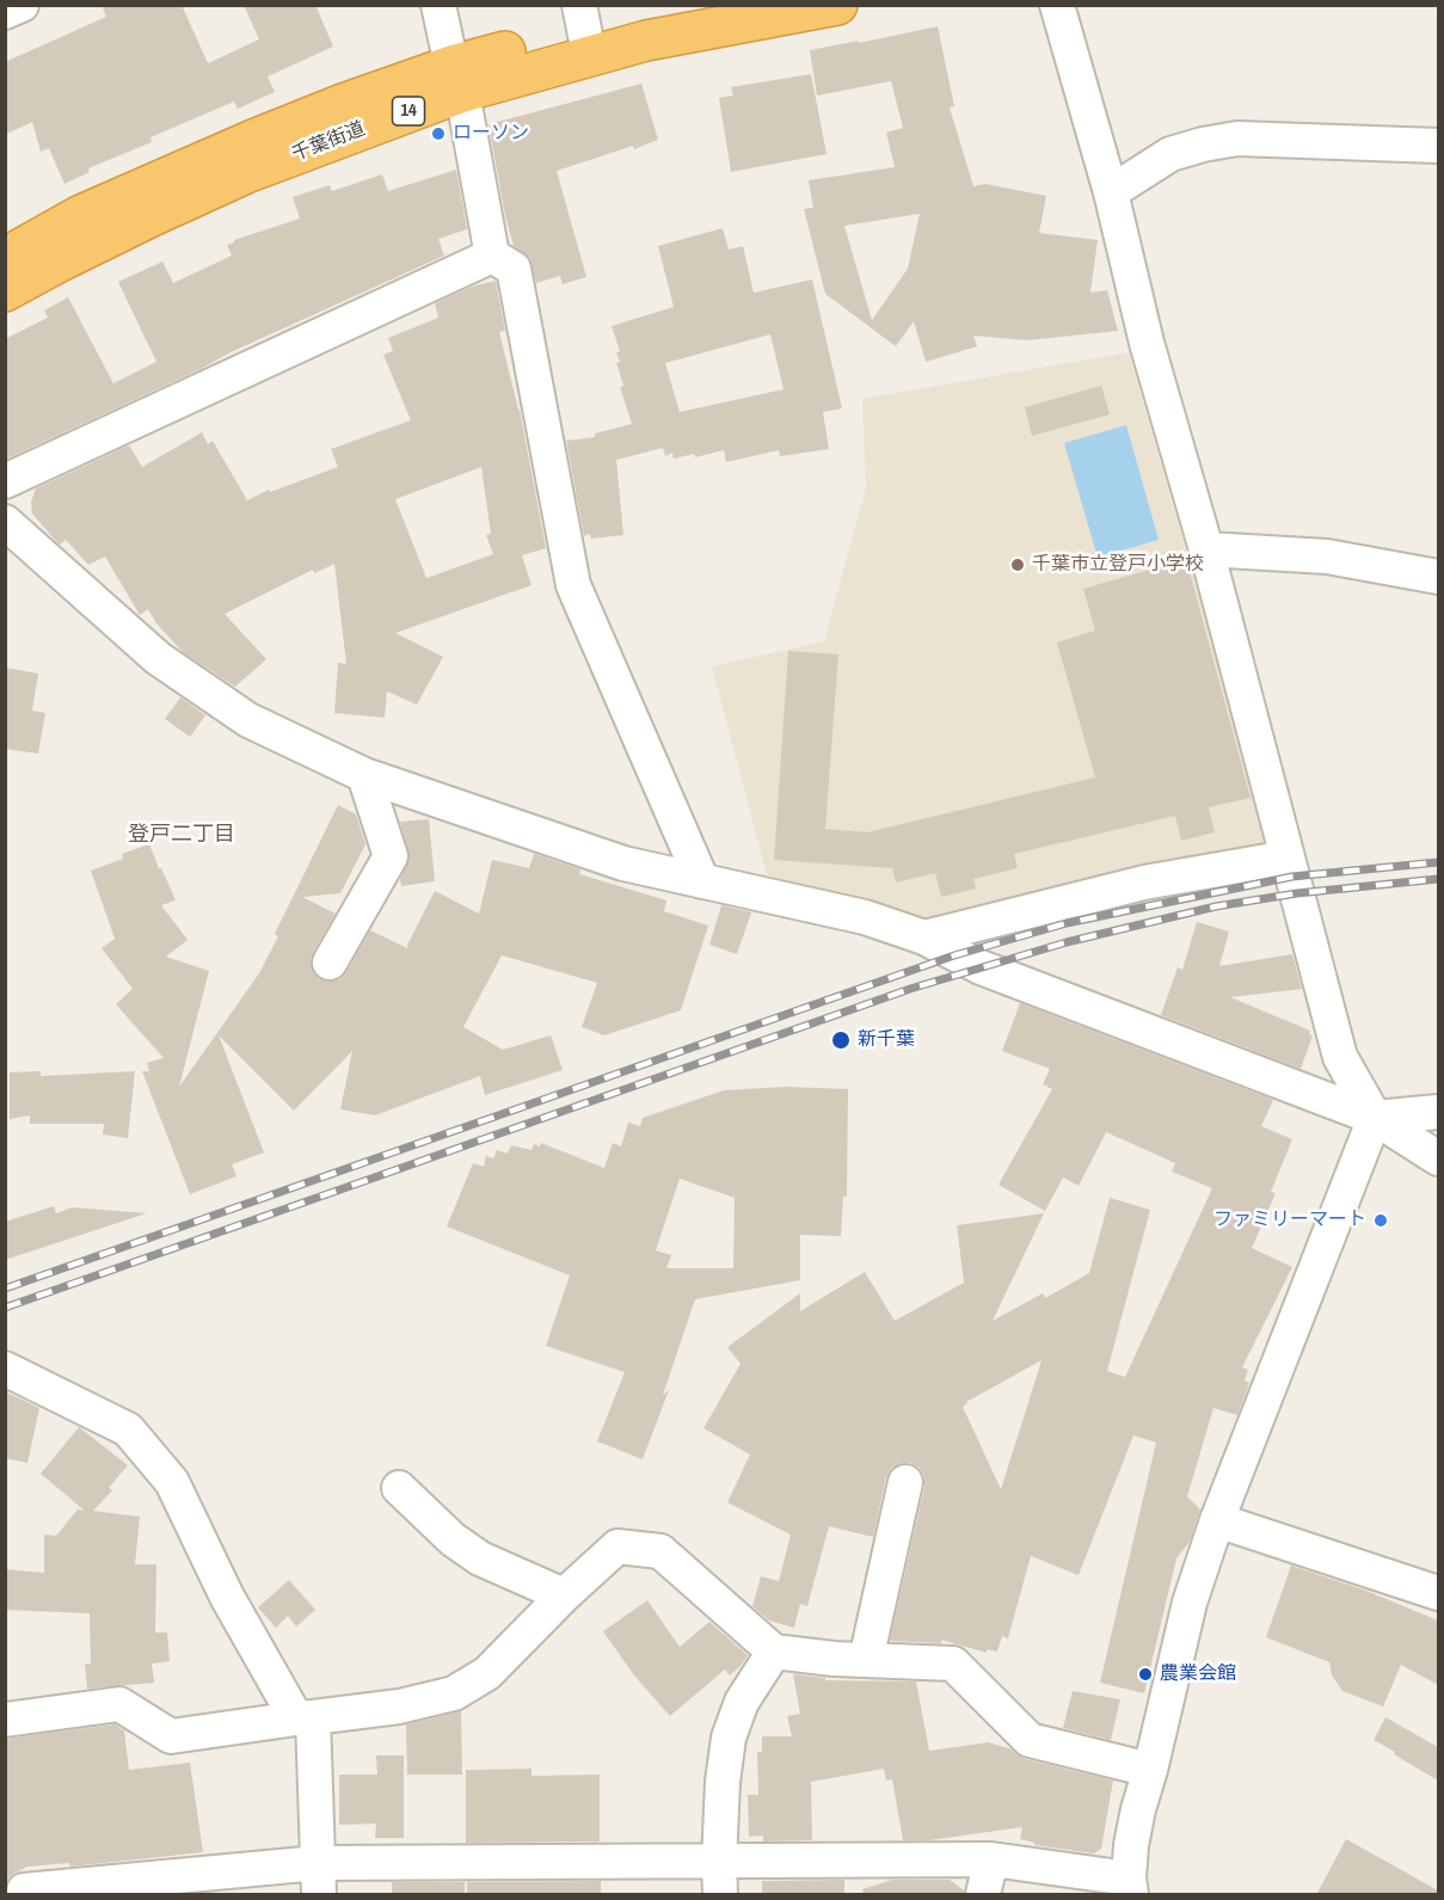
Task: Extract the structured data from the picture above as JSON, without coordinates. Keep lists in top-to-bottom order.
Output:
{
  "streets": {
    "highway": ["14", "千葉街道"]
  },
  "districts": ["登戸二丁目"],
  "places": [
    "ローソン",
    "千葉市立登戸小学校",
    "新千葉",
    "ファミリーマート",
    "農業会館"
  ]
}
